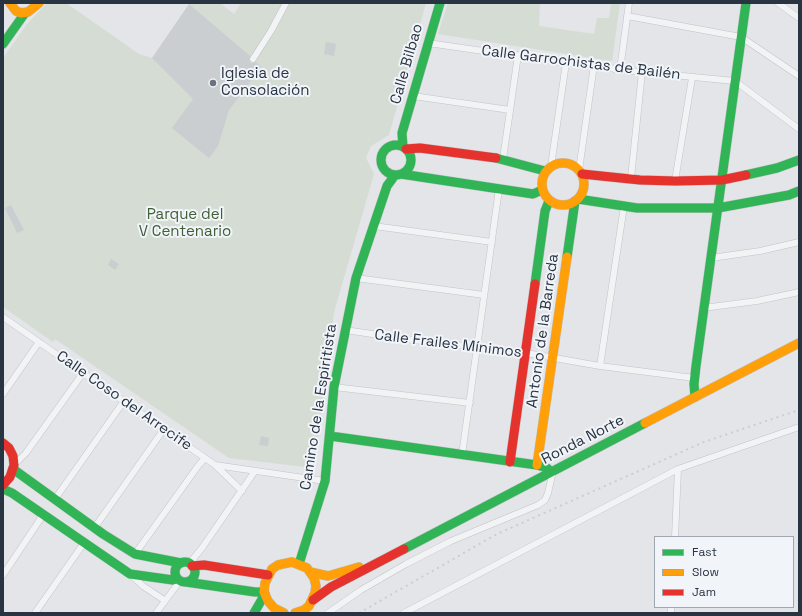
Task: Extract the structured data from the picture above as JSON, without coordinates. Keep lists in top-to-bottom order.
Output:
{
  "streets": {
    "street": [
      "Calle Garrochistas de Bailén",
      "Calle Bilbao",
      "Antonio de la Barreda",
      "Calle Frailes Mínimos",
      "Calle Coso del Arrecife",
      "Camino de la Espiritista",
      "Ronda Norte"
    ]
  },
  "crossings": [
    ["Calle Garrochistas de Bailén", "Calle Bilbao"],
    ["Calle Bilbao", "Camino de la Espiritista"],
    ["Antonio de la Barreda", "Calle Frailes Mínimos"],
    ["Calle Frailes Mínimos", "Camino de la Espiritista"],
    ["Camino de la Espiritista", "Ronda Norte"]
  ],
  "parks": ["Parque del V Centenario"],
  "places": ["Iglesia de Consolación"],
  "legend": ["Fast", "Slow", "Jam"]
}
